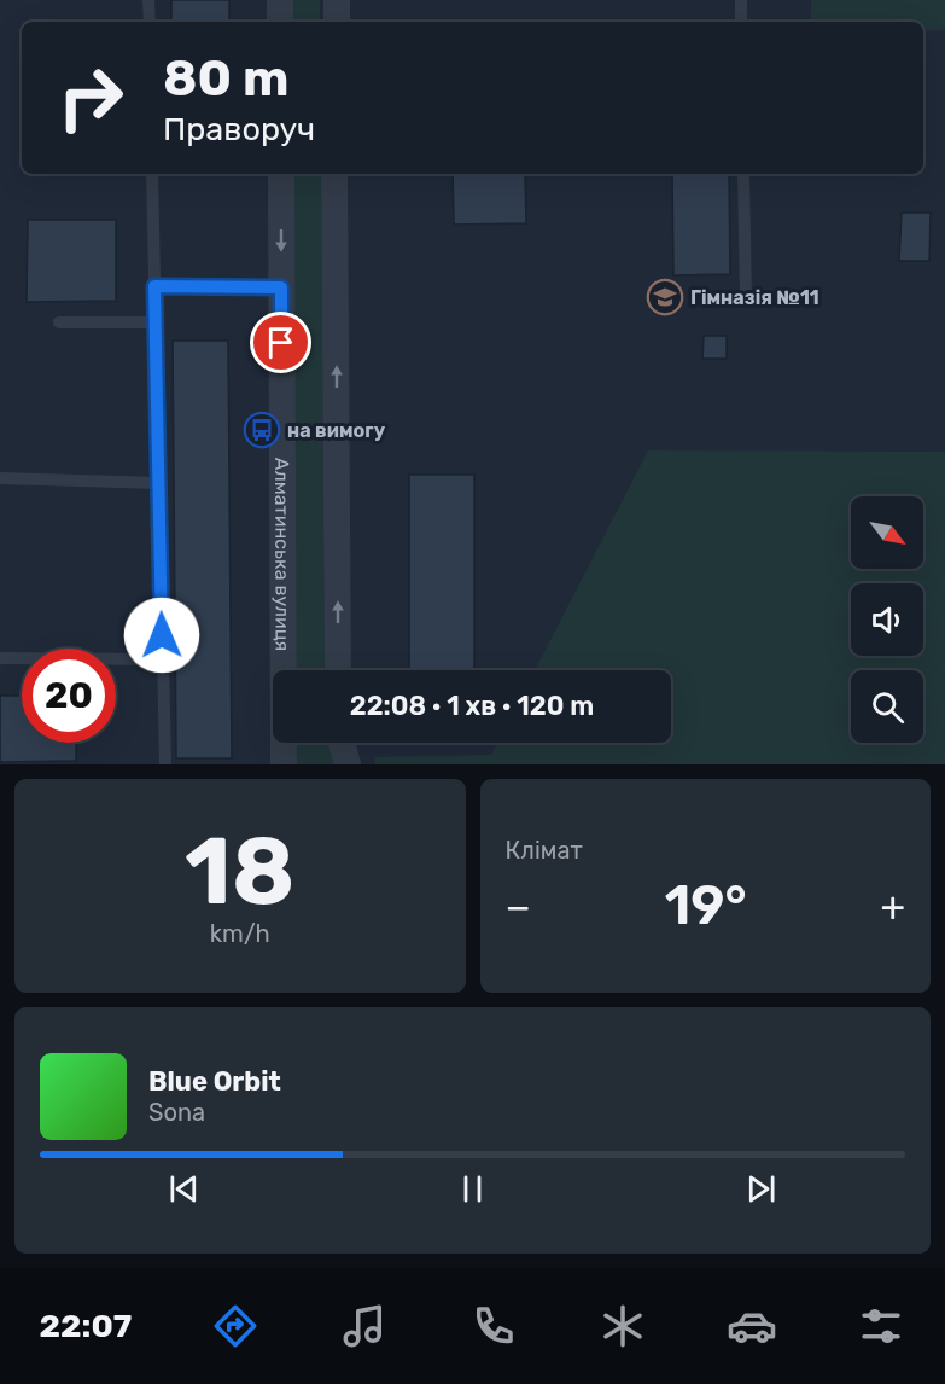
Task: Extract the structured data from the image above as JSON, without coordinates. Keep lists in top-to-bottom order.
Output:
{
  "streets": {
    "street": ["Алматинська вулиця"]
  },
  "places": {
    "school or university": ["Гімназія №11"],
    "bus stop": ["на вимогу"]
  },
  "north": "bottom right",
  "page": {
    "turn": ["80 m", "Праворуч"],
    "limit": "20",
    "trip": "22:08 · 1 хв · 120 m",
    "tile": [
      ["18", "km/h"],
      "Клімат"
    ],
    "heat": ["−", "19°", "+"],
    "song": ["Blue Orbit", "Sona"],
    "tabs": "22:07"
  }
}
